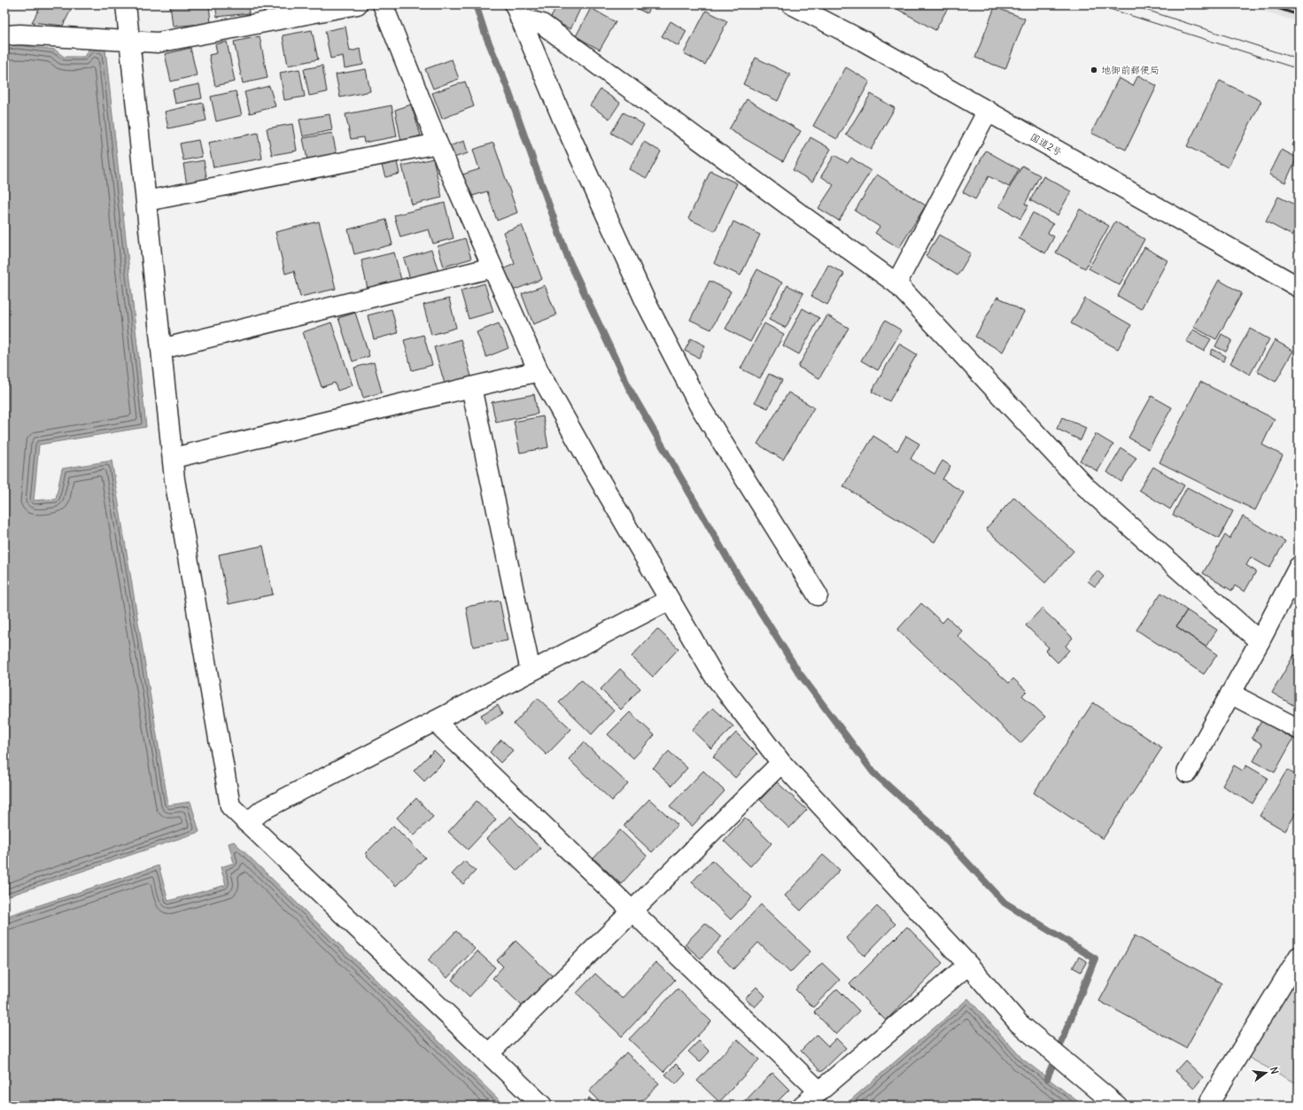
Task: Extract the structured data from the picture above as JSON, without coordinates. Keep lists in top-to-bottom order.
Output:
{
  "streets": {
    "main road": ["国道2号"]
  },
  "places": ["地御前郵便局"],
  "north": "right"
}
